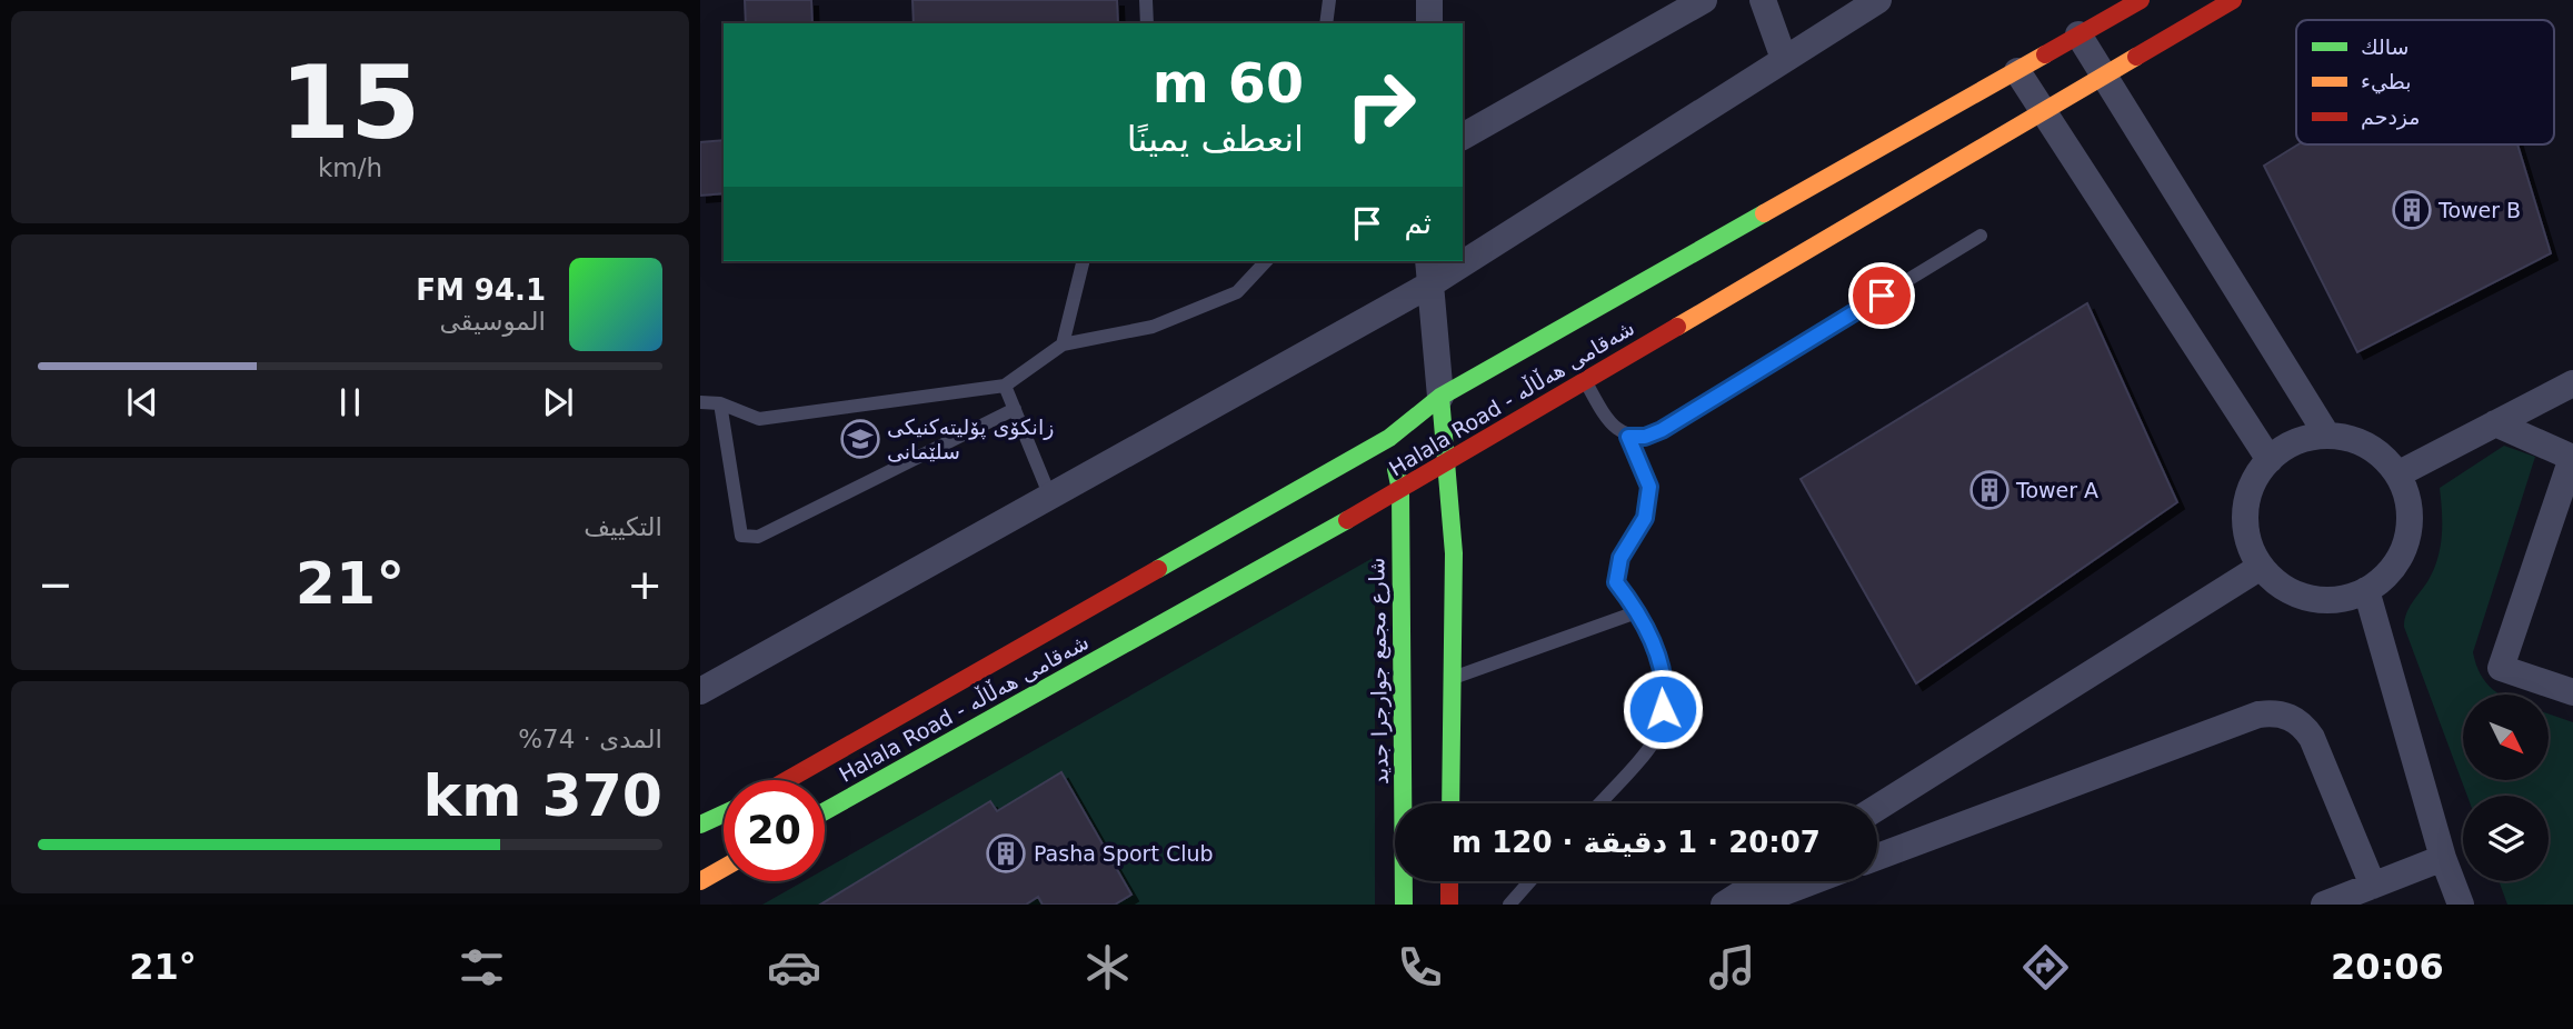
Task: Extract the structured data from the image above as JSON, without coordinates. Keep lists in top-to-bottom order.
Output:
{
  "streets": {
    "street": ["Halala Road - شەقامی هەڵاڵە", "شارع مجمع جوارجرا جديد"]
  },
  "crossings": [
    ["Halala Road - شەقامی هەڵاڵە", "شارع مجمع جوارجرا جديد"]
  ],
  "places": {
    "building": ["Tower B", "Tower A", "Pasha Sport Club"],
    "school or university": ["زانکۆی پۆلیتەکنیکی سلێمانی"]
  },
  "legend": ["سالك", "بطيء", "مزدحم"],
  "north": "bottom right",
  "page": {
    "tile": [
      ["15", "km/h"],
      "التكييف",
      ["المدى · 74%", "370 km"]
    ],
    "turn": ["60 m", "انعطف يمينًا"],
    "then": "ثم",
    "song": ["94.1 FM", "الموسيقى"],
    "heat": ["−", "21°", "+"],
    "limit": "20",
    "trip": "20:07 · 1 دقيقة · 120 m",
    "tabs": ["20:06", "21°"]
  }
}
